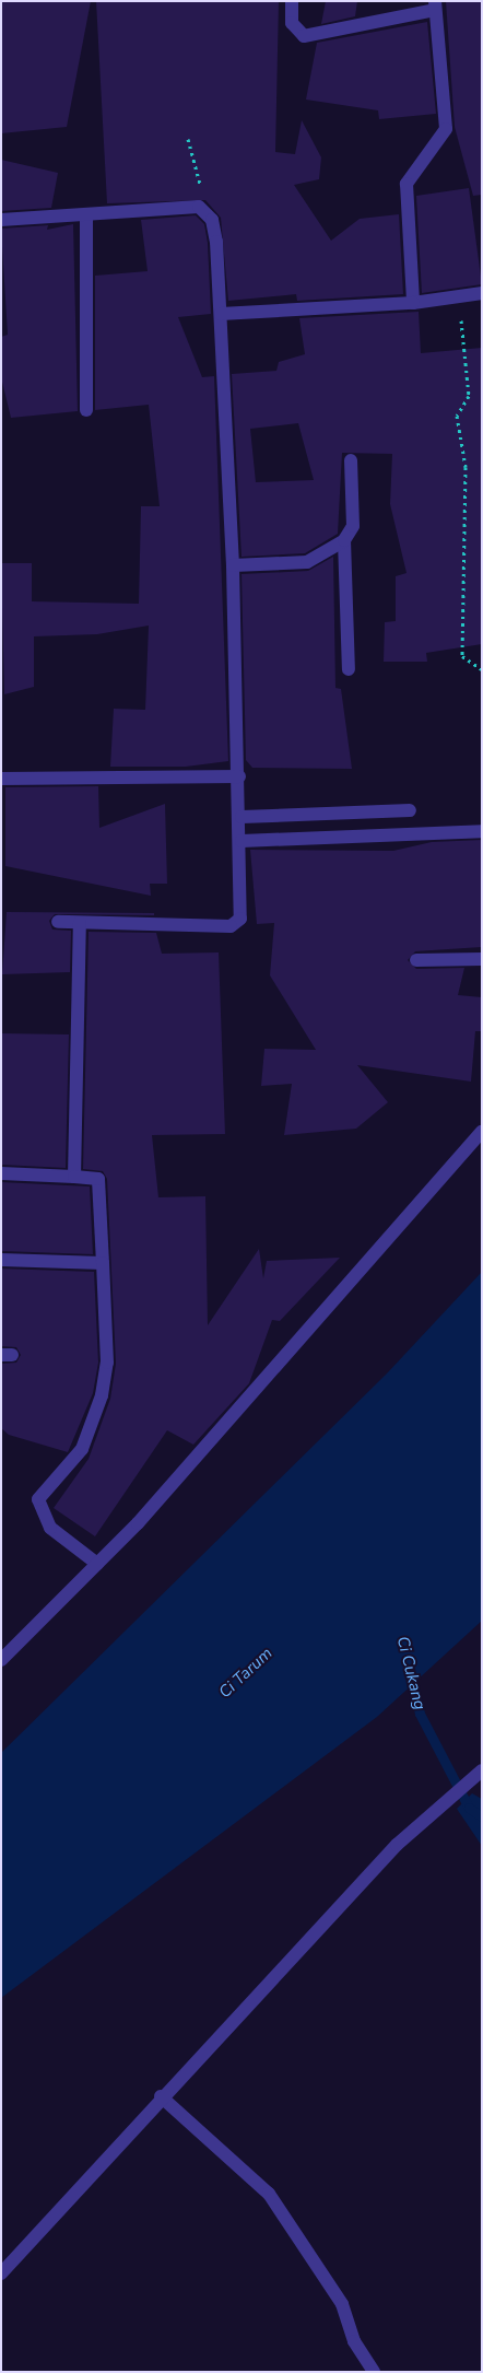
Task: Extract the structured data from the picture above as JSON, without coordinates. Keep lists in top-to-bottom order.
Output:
{
  "water": ["Ci Tarum", "Ci Cukang"]
}
